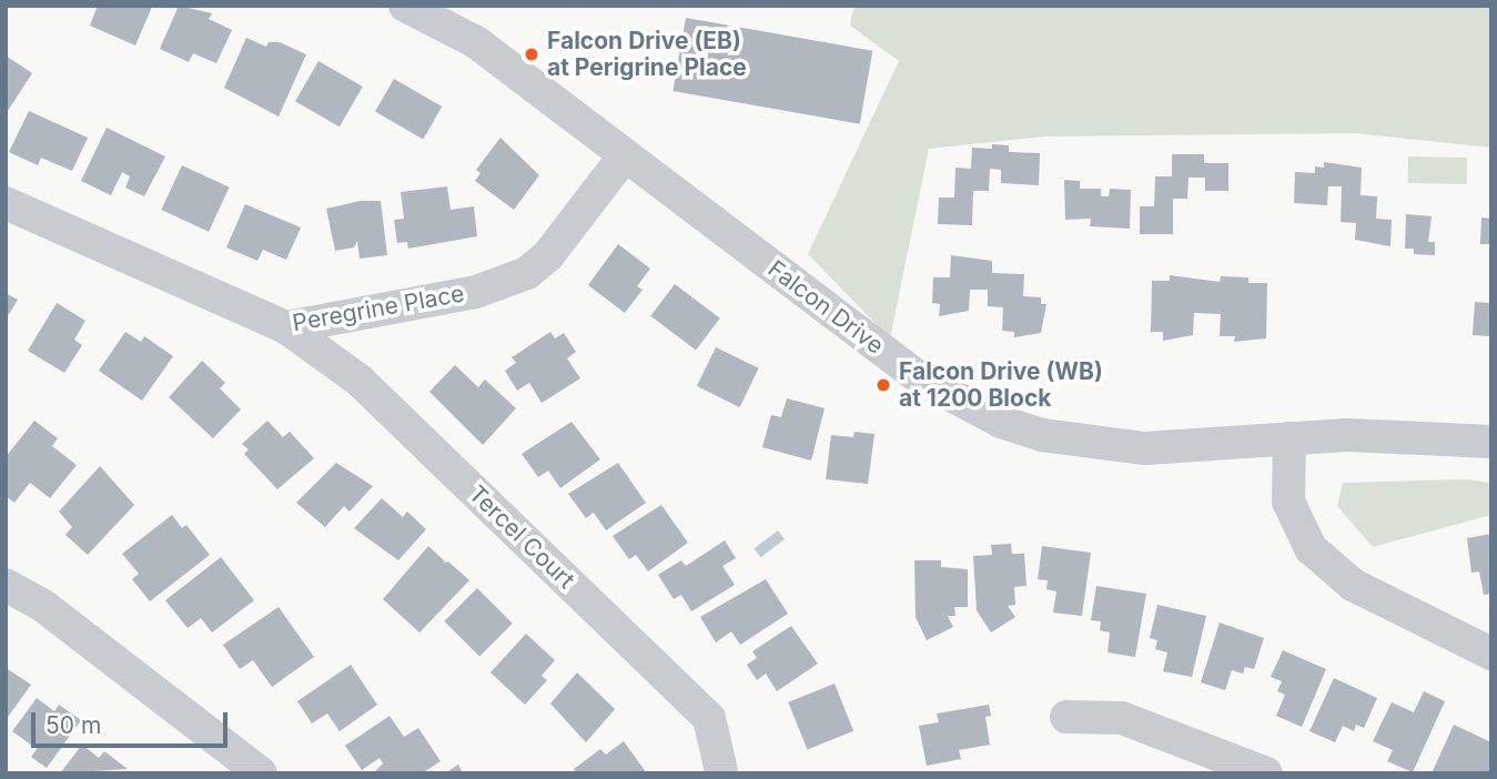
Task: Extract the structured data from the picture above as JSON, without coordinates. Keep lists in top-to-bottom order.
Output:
{
  "streets": {
    "street": ["Falcon Drive", "Peregrine Place", "Tercel Court"]
  },
  "crossings": [
    ["Falcon Drive", "Peregrine Place"],
    ["Peregrine Place", "Tercel Court"]
  ],
  "places": ["Falcon Drive (EB) at Perigrine Place", "Falcon Drive (WB) at 1200 Block"],
  "scale_bar": "50 m"
}
